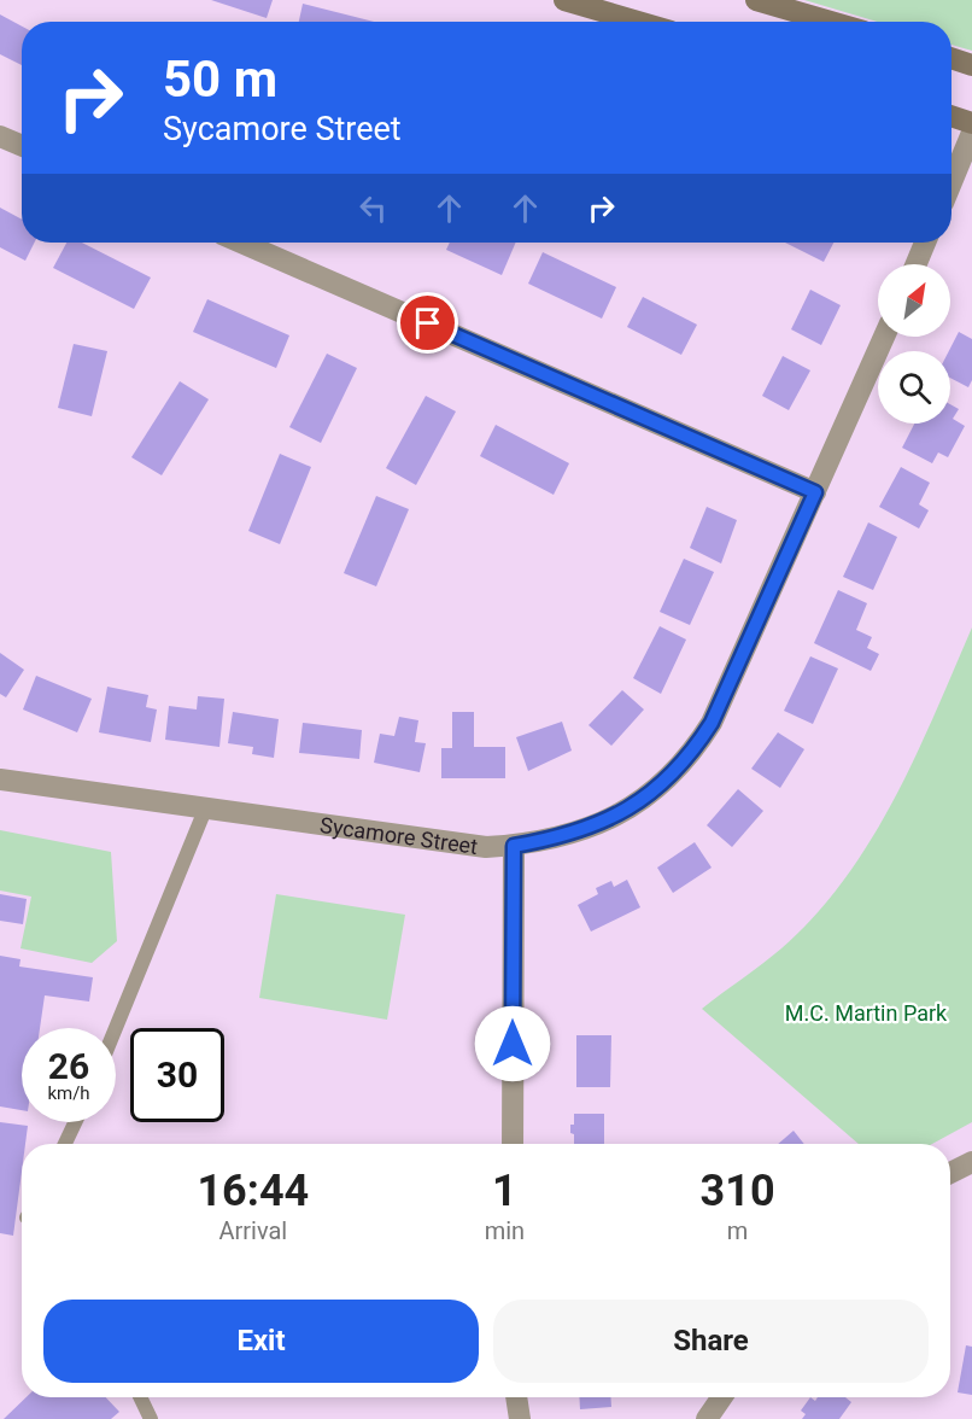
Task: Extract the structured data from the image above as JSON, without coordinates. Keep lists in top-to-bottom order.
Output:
{
  "streets": {
    "street": ["Sycamore Street"]
  },
  "parks": ["M.C. Martin Park"],
  "north": "top right",
  "page": {
    "turn": ["50 m", "Sycamore Street"],
    "speed": "26 km/h",
    "limit": "30",
    "eta": [
      "16:44",
      "Arrival",
      "1",
      "min",
      "310",
      "m"
    ],
    "buttons": ["Exit", "Share"]
  }
}
